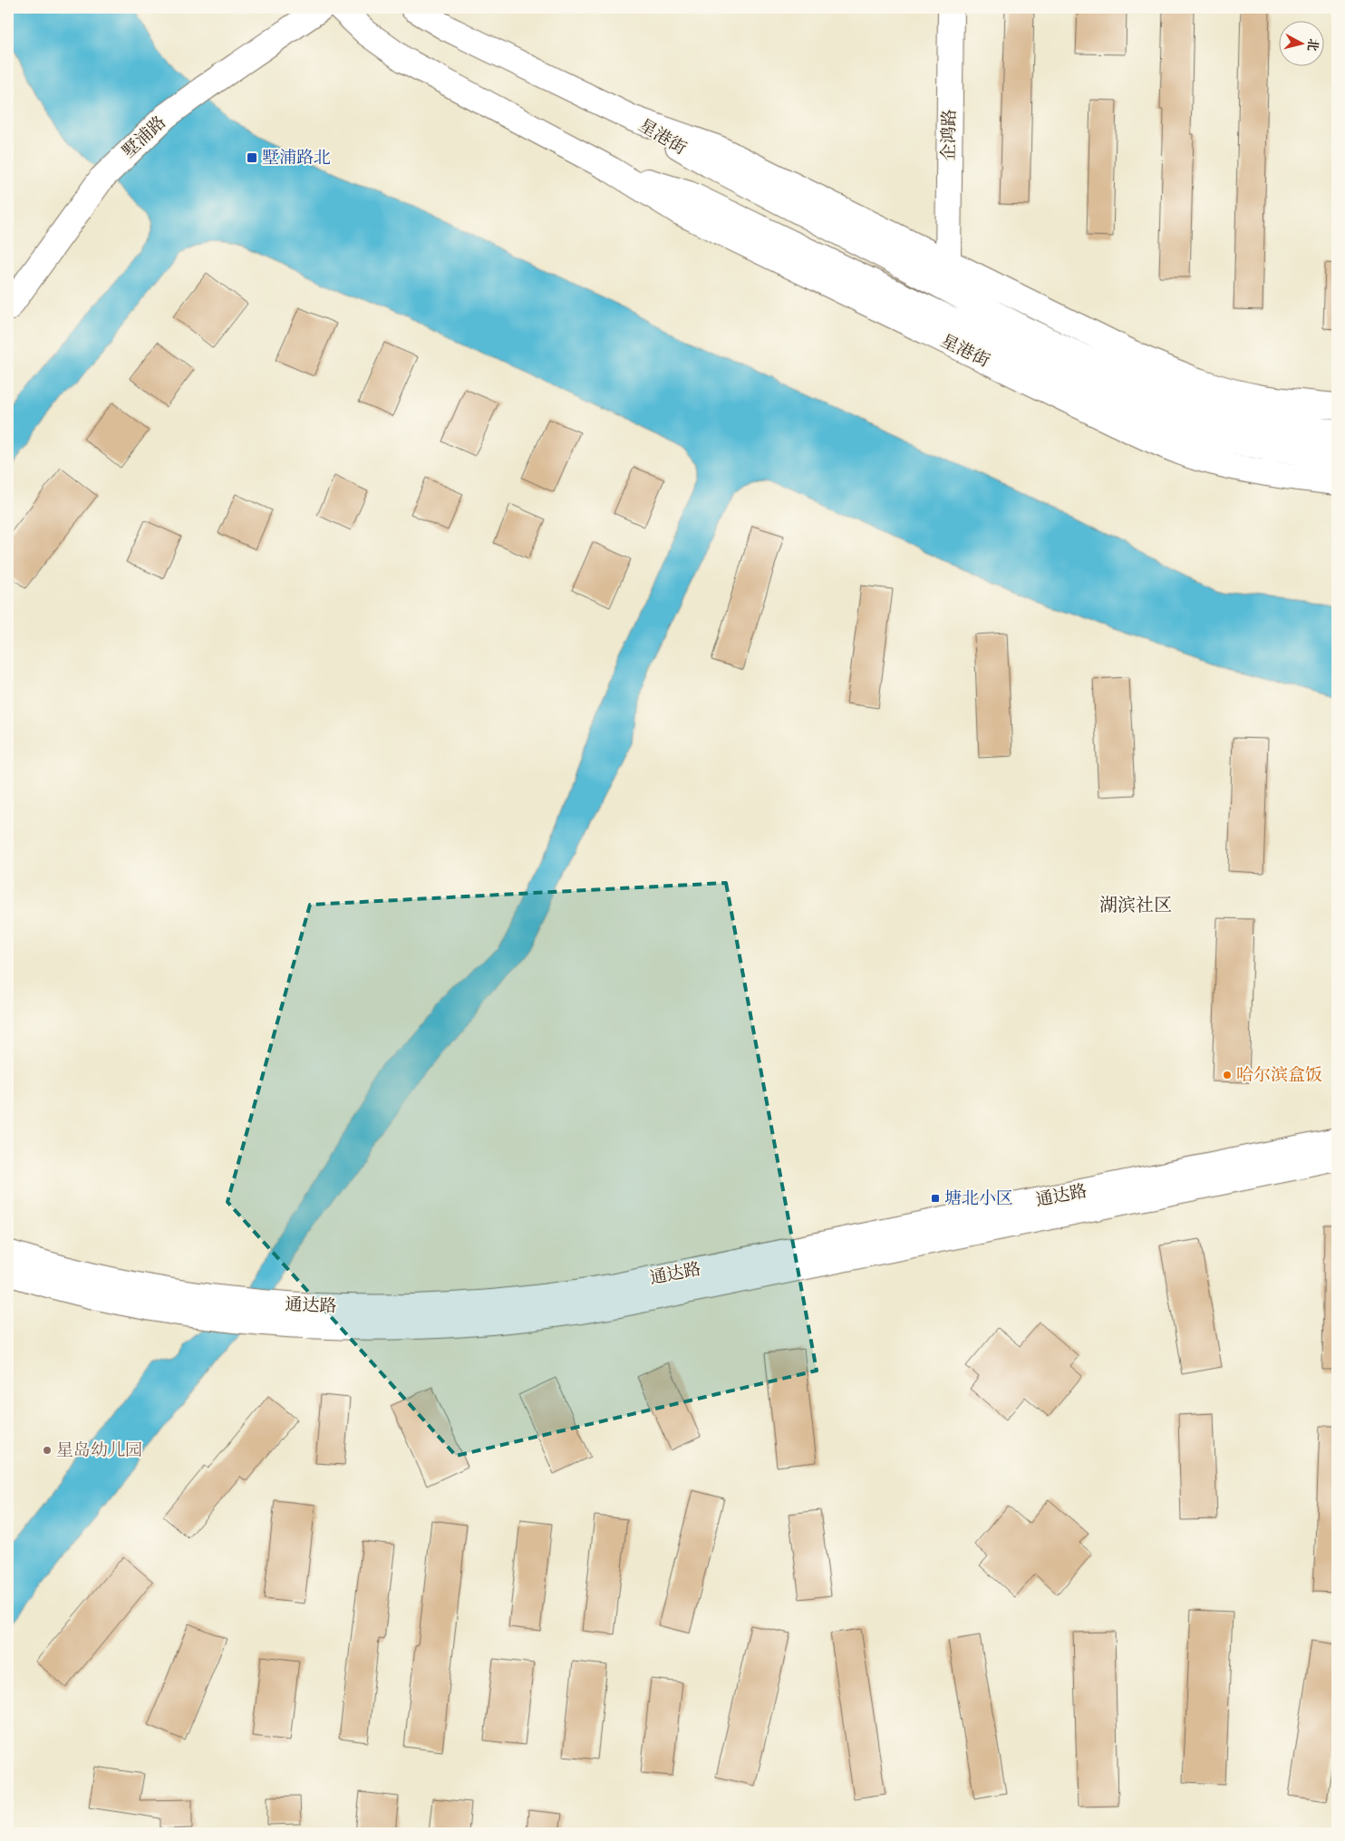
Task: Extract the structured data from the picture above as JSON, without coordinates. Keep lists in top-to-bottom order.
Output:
{
  "streets": {
    "main road": [
      "企鸿路",
      "墅浦路",
      "星港街",
      "通达路"
    ]
  },
  "crossings": [
    ["企鸿路", "星港街"]
  ],
  "districts": ["湖滨社区"],
  "places": {
    "transit": ["墅浦路北", "塘北小区"],
    "other": ["哈尔滨盒饭", "星岛幼儿园"]
  },
  "north": "right"
}
